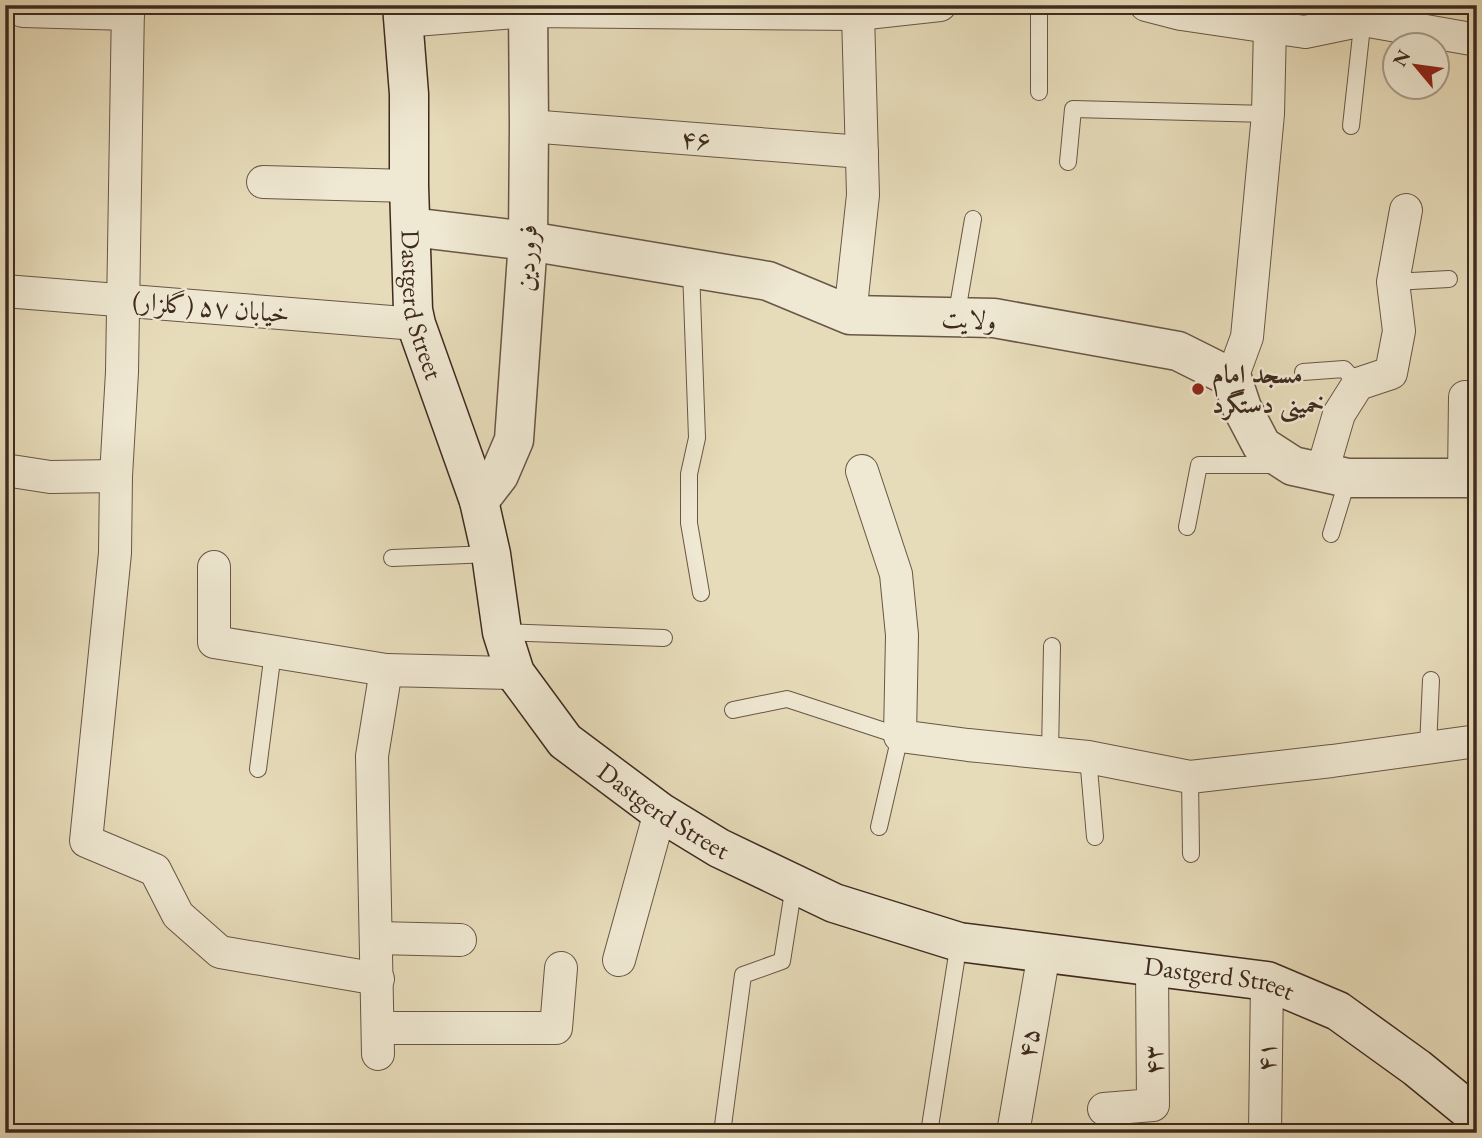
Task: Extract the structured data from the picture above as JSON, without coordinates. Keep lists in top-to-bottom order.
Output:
{
  "streets": {
    "main road": ["فروردین", "Dastgerd Street", "ولایت"],
    "street": [
      "۴۶",
      "خیابان ۵۷ (گلزار)",
      "۴۵",
      "۴۱",
      "۴۳"
    ]
  },
  "crossings": [
    ["۴۶", "فروردین"],
    ["فروردین", "Dastgerd Street"],
    ["فروردین", "ولایت"],
    ["Dastgerd Street", "خیابان ۵۷ (گلزار)"],
    ["Dastgerd Street", "ولایت"],
    ["Dastgerd Street", "۴۵"],
    ["Dastgerd Street", "۴۱"],
    ["Dastgerd Street", "۴۳"]
  ],
  "places": ["مسجد امام خمینی دستگرد"],
  "north": "top left"
}
